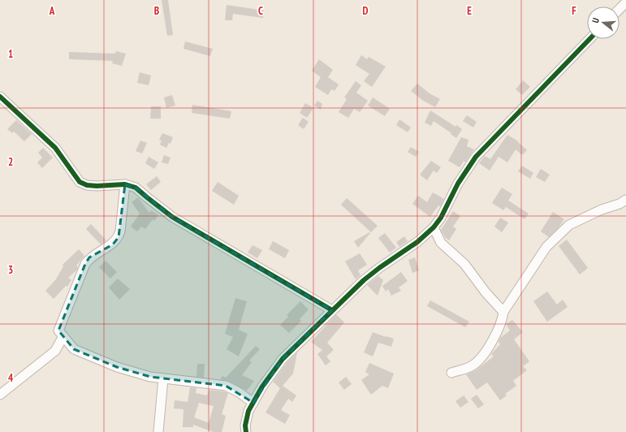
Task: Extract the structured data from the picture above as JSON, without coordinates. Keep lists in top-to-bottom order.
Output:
{
  "north": "left",
  "grid": {
    "columns": [
      "A",
      "B",
      "C",
      "D",
      "E",
      "F"
    ],
    "rows": [
      "1",
      "2",
      "3",
      "4"
    ]
  }
}
